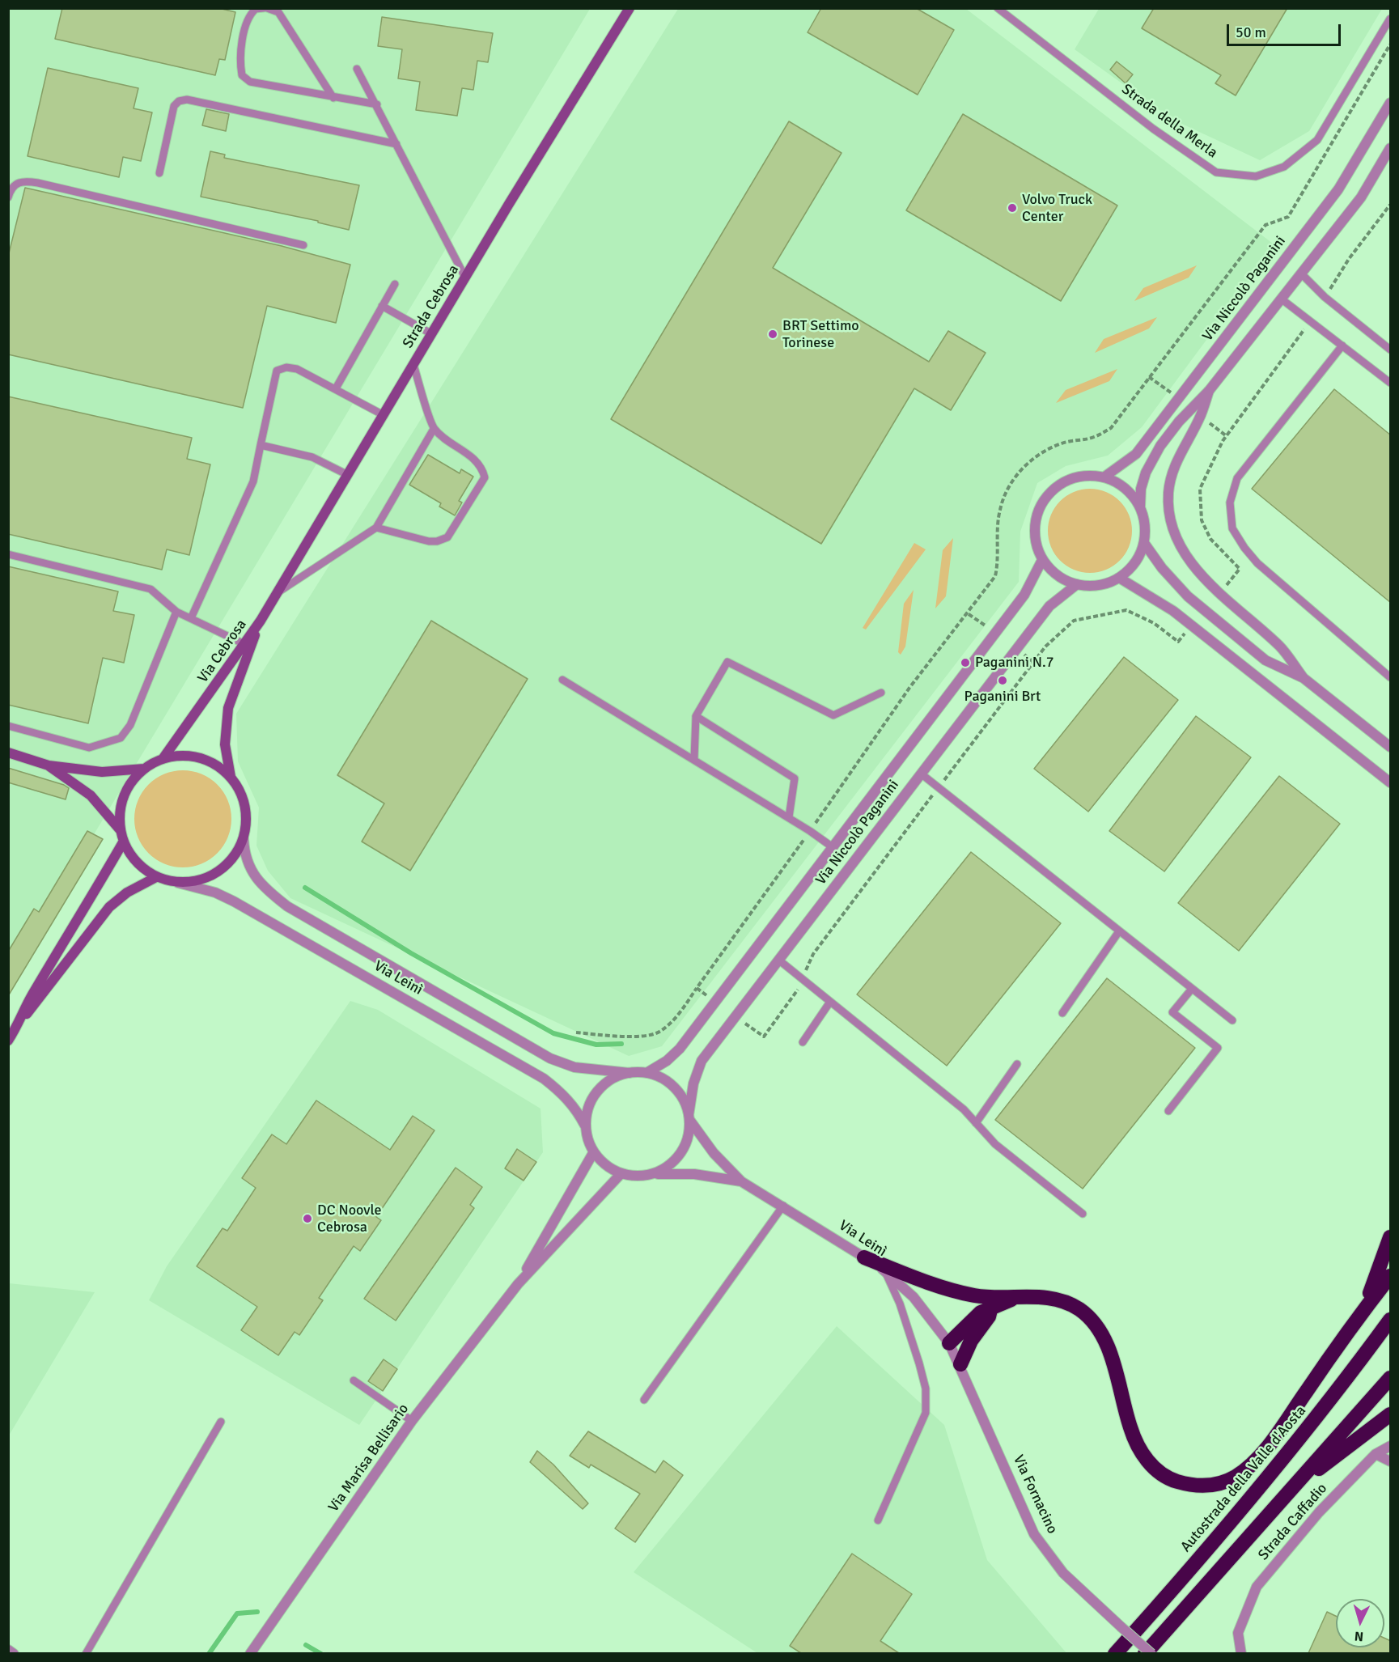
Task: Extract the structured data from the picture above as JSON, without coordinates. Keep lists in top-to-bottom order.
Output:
{
  "streets": {
    "highway": ["Autostrada della Valle d'Aosta"],
    "main road": ["Strada Cebrosa", "Via Cebrosa"],
    "street": [
      "Via Niccolò Paganini",
      "Via Leinì",
      "Via Marisa Bellisario",
      "Via Fornacino",
      "Strada Caffadio"
    ],
    "lane": ["Strada della Merla"]
  },
  "crossings": [
    ["Via Niccolò Paganini", "Via Leinì"],
    ["Via Niccolò Paganini", "Via Marisa Bellisario"],
    ["Strada Cebrosa", "Via Cebrosa"],
    ["Via Cebrosa", "Via Leinì"],
    ["Via Leinì", "Via Marisa Bellisario"],
    ["Via Leinì", "Via Fornacino"]
  ],
  "places": [
    "Volvo Truck Center",
    "BRT Settimo Torinese",
    "Paganini N.7",
    "Paganini Brt",
    "DC Noovle Cebrosa"
  ],
  "scale_bar": "50 m",
  "north": "bottom"
}
